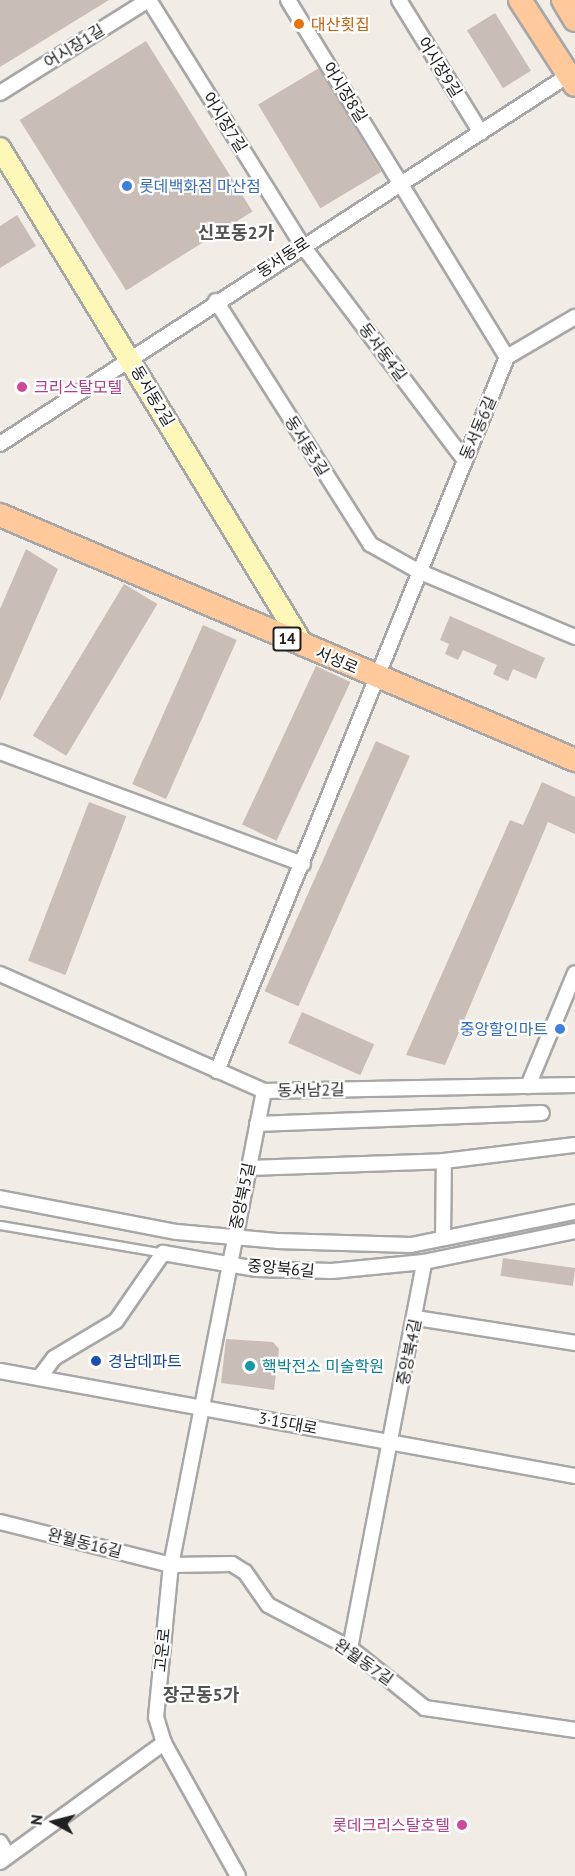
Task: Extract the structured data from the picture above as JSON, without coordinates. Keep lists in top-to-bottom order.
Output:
{
  "streets": {
    "main road": ["동서동2길", "14", "서성로"],
    "street": [
      "어시장1길",
      "어시장9길",
      "어시장8길",
      "어시장7길",
      "동서동로",
      "동서동4길",
      "동서동6길",
      "동서동3길",
      "동서남2길",
      "중앙북5길",
      "중앙북6길",
      "중앙북4길",
      "3·15대로",
      "완월동16길",
      "고운로",
      "완월동7길"
    ]
  },
  "crossings": [
    ["어시장1길", "어시장7길"],
    ["어시장9길", "동서동로"],
    ["어시장8길", "동서동로"],
    ["어시장8길", "동서동6길"],
    ["어시장7길", "동서동로"],
    ["어시장7길", "동서동4길"],
    ["동서동로", "동서동4길"],
    ["동서동로", "동서동2길"],
    ["동서동로", "동서동3길"],
    ["동서동4길", "동서동6길"],
    ["동서동2길", "서성로"],
    ["동서동6길", "동서동3길"],
    ["동서동6길", "서성로"],
    ["동서동6길", "동서남2길"],
    ["동서남2길", "중앙북5길"],
    ["중앙북5길", "중앙북6길"],
    ["중앙북5길", "3·15대로"],
    ["중앙북5길", "고운로"],
    ["중앙북6길", "중앙북4길"],
    ["중앙북4길", "3·15대로"],
    ["중앙북4길", "완월동7길"],
    ["3·15대로", "고운로"],
    ["완월동16길", "고운로"],
    ["완월동16길", "완월동7길"],
    ["고운로", "완월동7길"]
  ],
  "districts": ["신포동2가", "장군동5가"],
  "places": [
    "대산횟집",
    "롯데백화점 마산점",
    "크리스탈모텔",
    "중앙할인마트",
    "경남데파트",
    "핵박전소 미술학원",
    "롯데크리스탈호텔"
  ],
  "north": "left"
}
